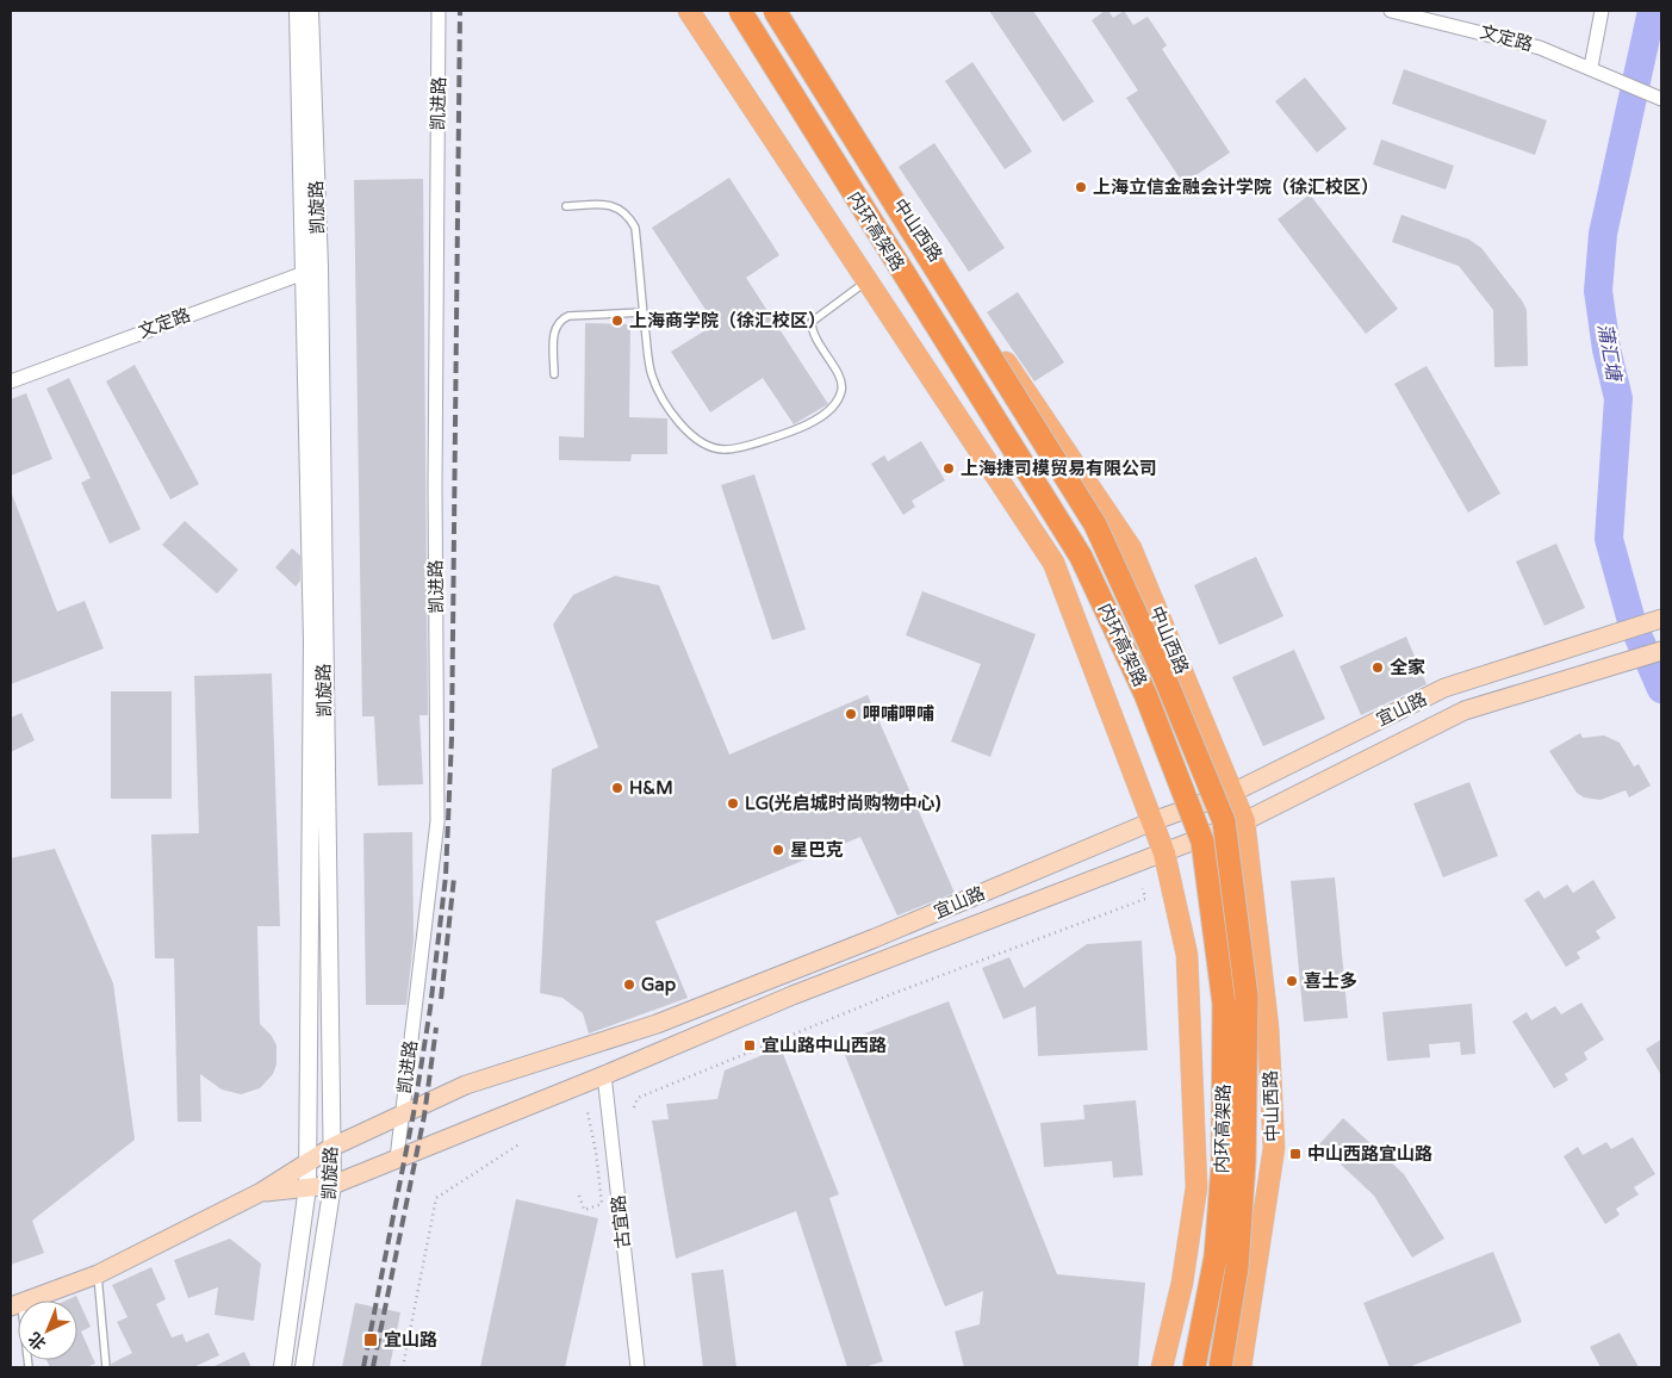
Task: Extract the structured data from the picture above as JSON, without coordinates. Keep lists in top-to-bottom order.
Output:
{
  "streets": {
    "highway": ["内环高架路"],
    "main road": ["中山西路", "宜山路"],
    "street": [
      "文定路",
      "凯进路",
      "凯旋路",
      "古宜路"
    ]
  },
  "crossings": [
    ["文定路", "凯旋路"],
    ["凯进路", "宜山路"],
    ["凯旋路", "宜山路"],
    ["中山西路", "内环高架路"],
    ["中山西路", "宜山路"],
    ["宜山路", "古宜路"]
  ],
  "water": ["蒲汇塘"],
  "places": {
    "other": [
      "上海立信金融会计学院（徐汇校区）",
      "上海商学院（徐汇校区）",
      "上海捷司模贸易有限公司",
      "全家",
      "呷哺呷哺",
      "H&M",
      "LG(光启城时尚购物中心)",
      "星巴克",
      "喜士多",
      "Gap"
    ],
    "transit": ["宜山路中山西路", "中山西路宜山路", "宜山路"]
  },
  "north": "bottom left"
}
